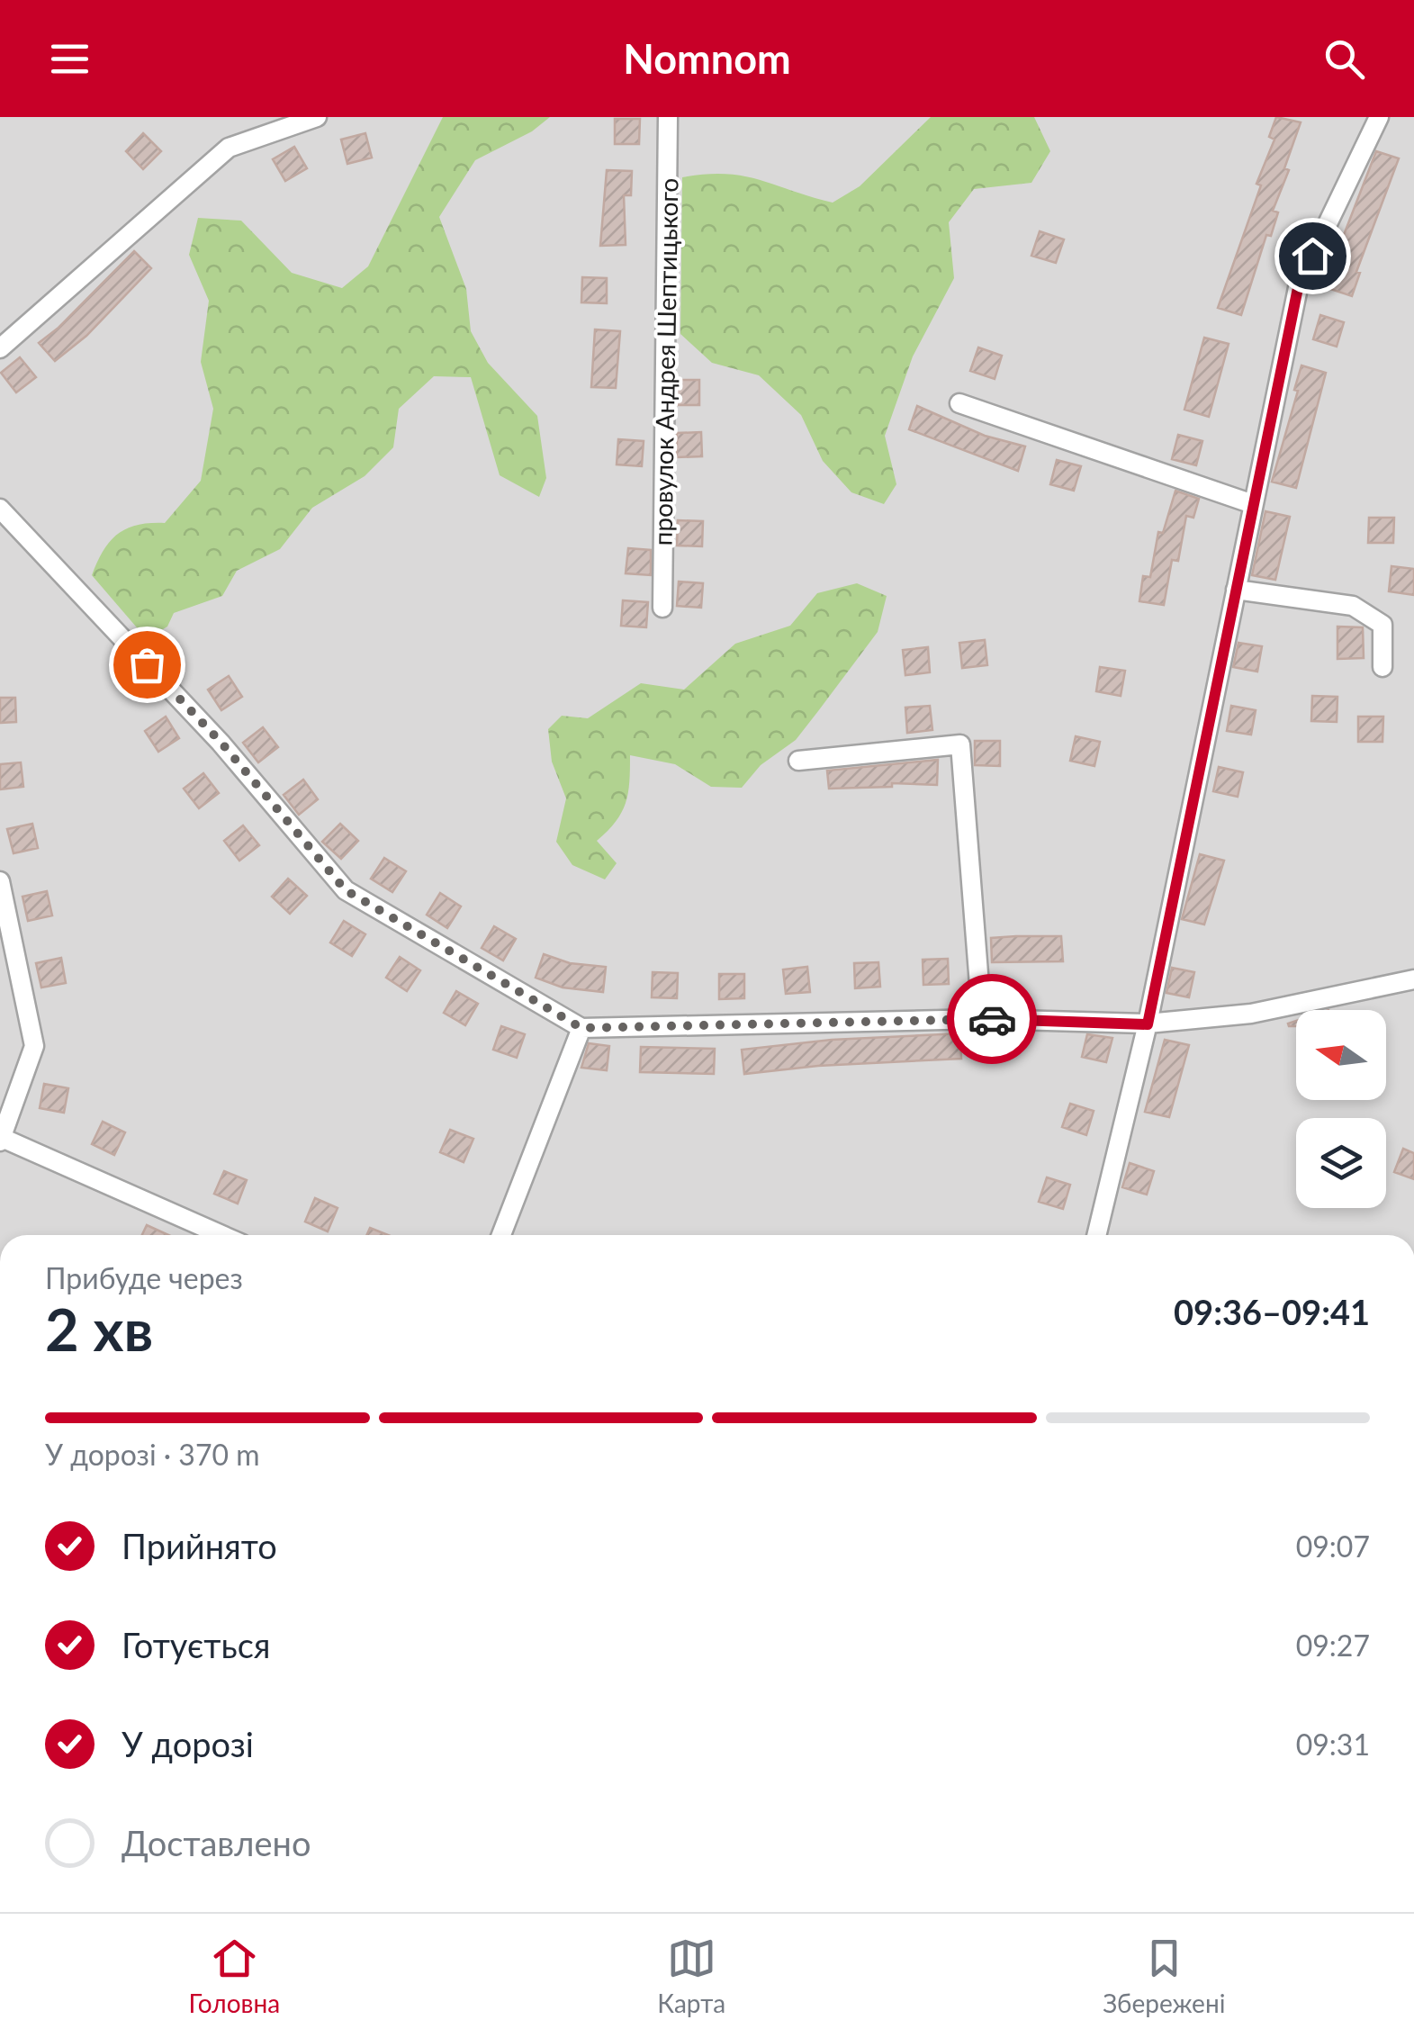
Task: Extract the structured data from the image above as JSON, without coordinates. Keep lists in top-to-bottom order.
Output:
{
  "streets": {
    "street": ["провулок Андрея Шептицького"]
  },
  "north": "left",
  "page": {
    "header": "Nomnom",
    "heading": ["2 хв", "Прибуде через", "09:36–09:41"],
    "bar": "У дорозі · 370 m",
    "list": [
      ["Прийнято", "09:07"],
      ["Готується", "09:27"],
      ["У дорозі", "09:31"],
      "Доставлено"
    ],
    "tabs": ["Головна", "Карта", "Збережені"]
  }
}
